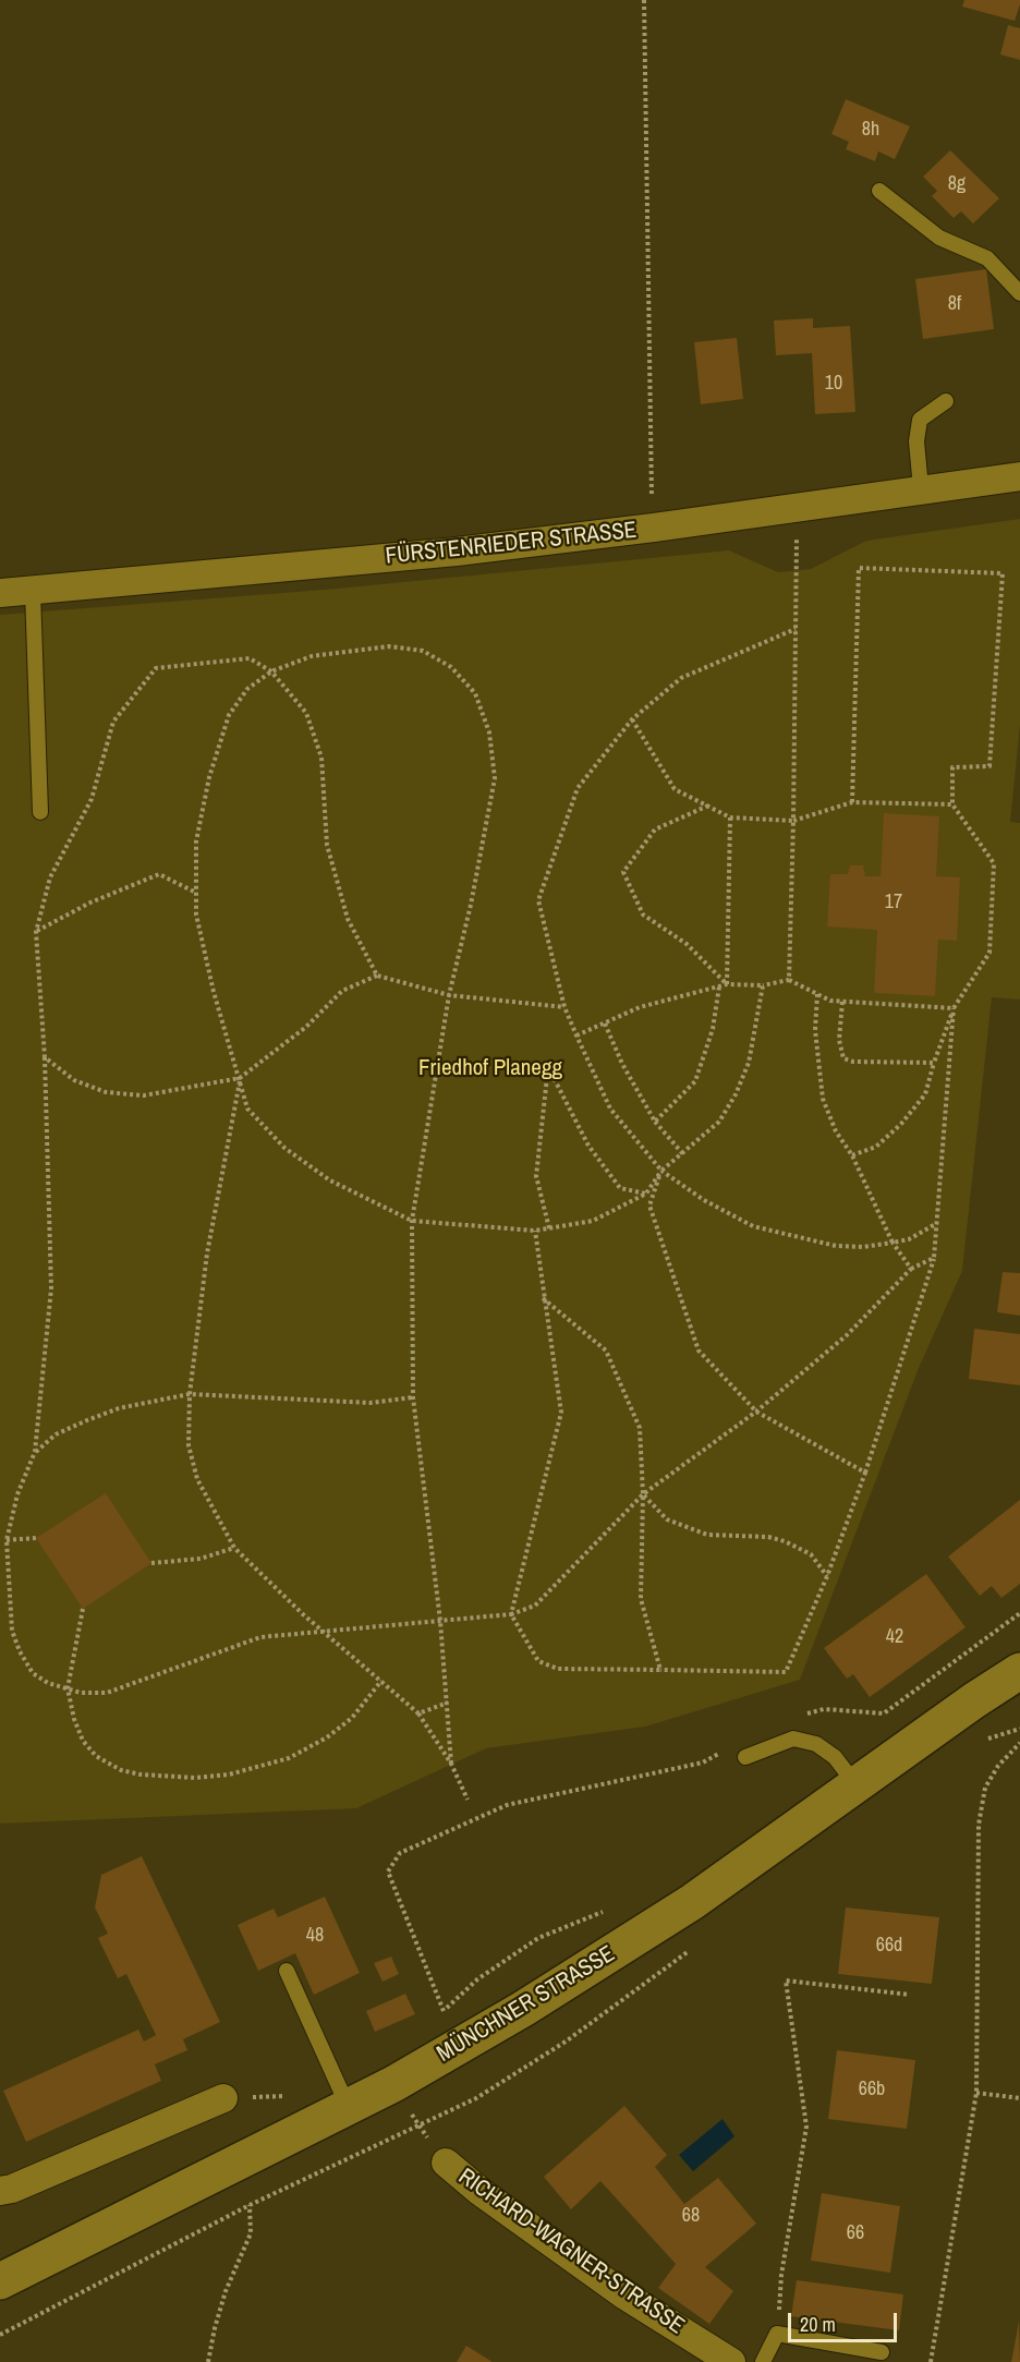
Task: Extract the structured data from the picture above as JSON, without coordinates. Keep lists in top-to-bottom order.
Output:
{
  "streets": {
    "main road": ["MÜNCHNER STRASSE"],
    "street": ["FÜRSTENRIEDER STRASSE", "RICHARD-WAGNER-STRASSE"]
  },
  "parks": ["Friedhof Planegg"],
  "house_numbers": [
    "8h",
    "8g",
    "8f",
    "10",
    "17",
    "42",
    "48",
    "66d",
    "66b",
    "68",
    "66"
  ],
  "scale_bar": "20 m"
}
